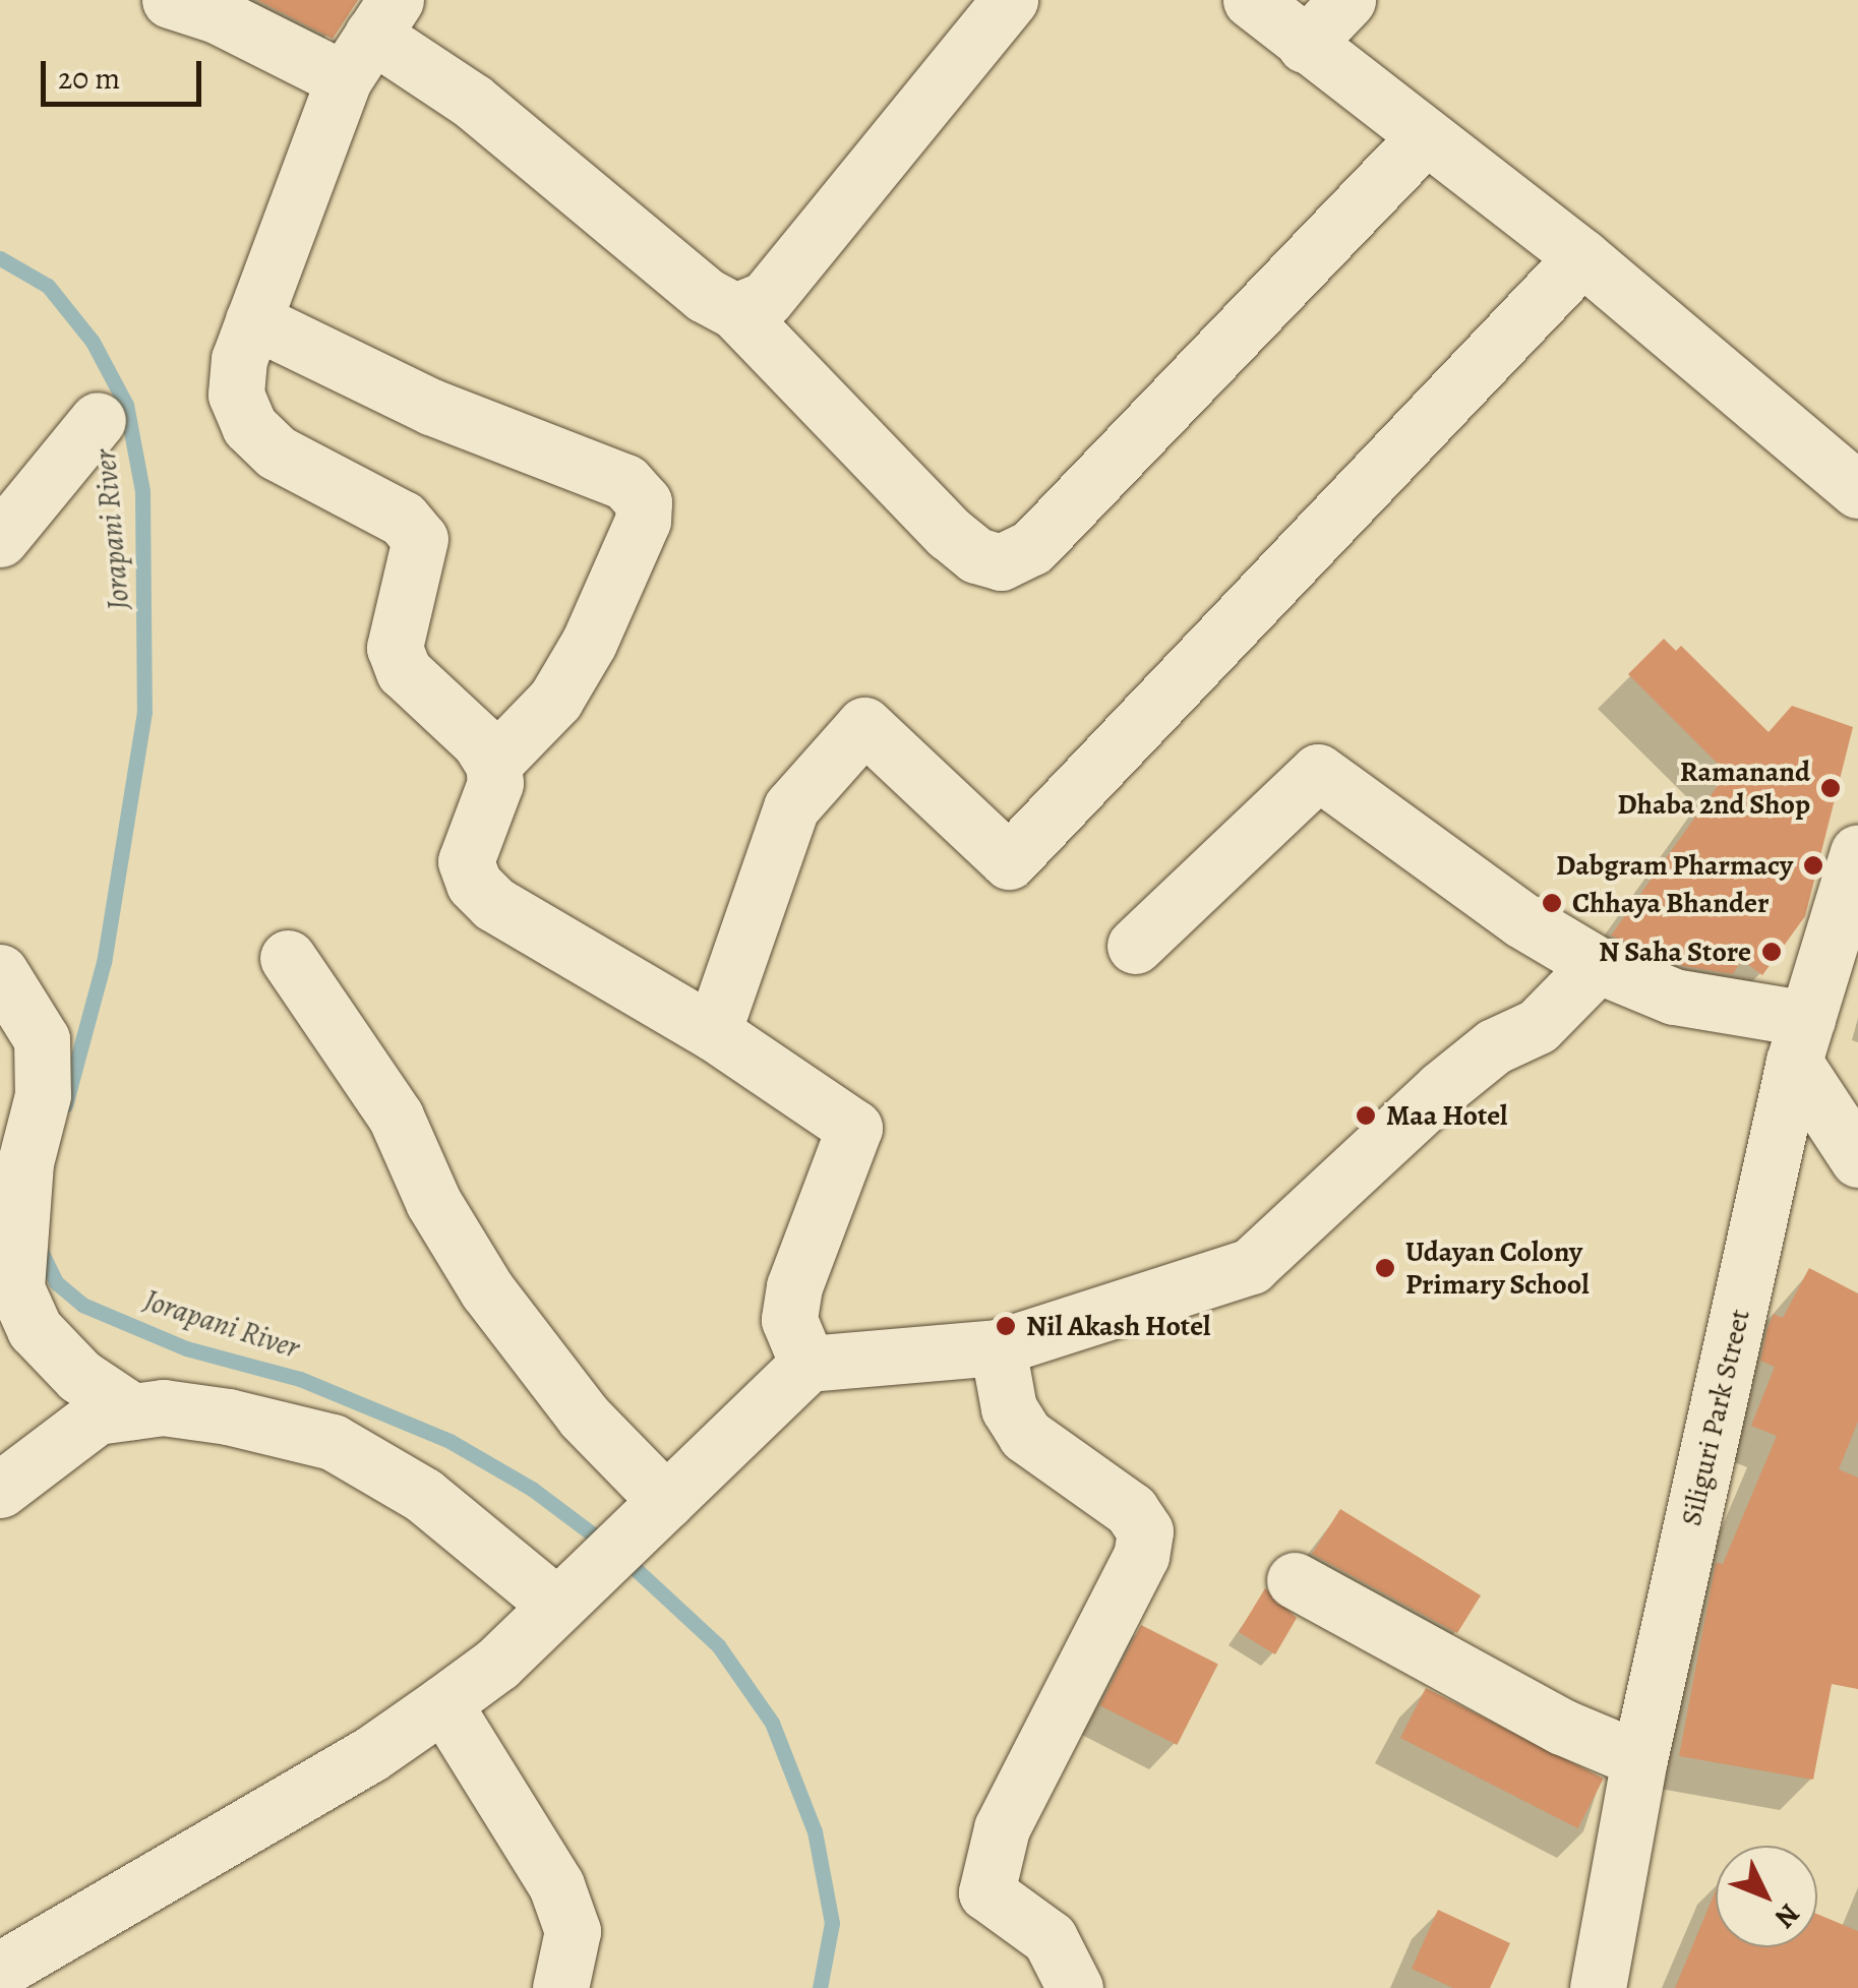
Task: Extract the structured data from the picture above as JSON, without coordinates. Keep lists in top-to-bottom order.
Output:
{
  "streets": {
    "street": ["Siliguri Park Street"]
  },
  "water": ["Jorapani River"],
  "places": [
    "Ramanand Dhaba 2nd Shop",
    "Dabgram Pharmacy",
    "Chhaya Bhander",
    "N Saha Store",
    "Maa Hotel",
    "Udayan Colony Primary School",
    "Nil Akash Hotel"
  ],
  "scale_bar": "20 m",
  "north": "bottom right"
}
